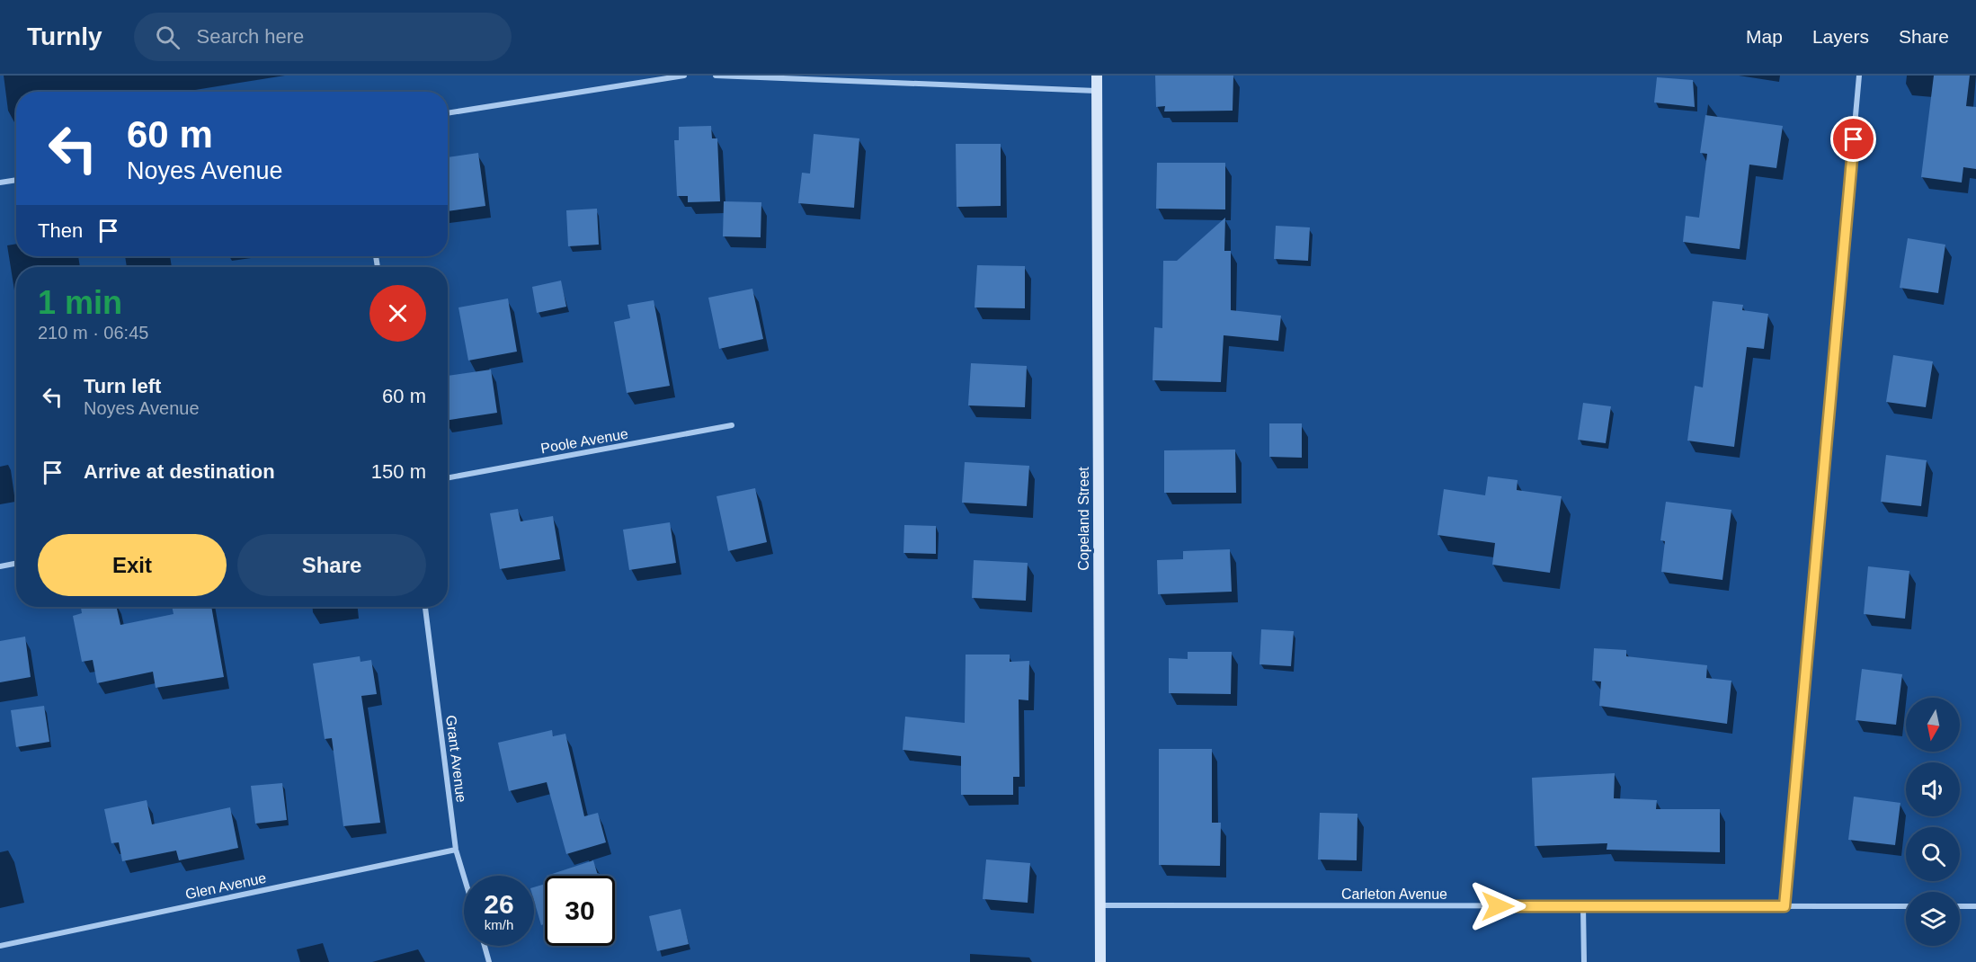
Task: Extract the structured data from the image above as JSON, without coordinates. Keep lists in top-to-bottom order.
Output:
{
  "streets": {
    "main road": ["Copeland Street"],
    "street": [
      "Poole Avenue",
      "Grant Avenue",
      "Glen Avenue",
      "Carleton Avenue"
    ]
  },
  "crossings": [
    ["Copeland Street", "Carleton Avenue"],
    ["Grant Avenue", "Glen Avenue"]
  ],
  "north": "bottom",
  "page": {
    "header": "Turnly",
    "search": "Search here",
    "nav": ["Map", "Layers", "Share"],
    "turn": ["60 m", "Noyes Avenue"],
    "then": "Then",
    "heading": ["1 min", "210 m · 06:45"],
    "list": [
      {
        "name": "Turn left",
        "note": "Noyes Avenue",
        "value": "60 m"
      },
      {
        "name": "Arrive at destination",
        "value": "150 m"
      }
    ],
    "buttons": ["Exit", "Share"],
    "speed": "26 km/h",
    "limit": "30"
  }
}
